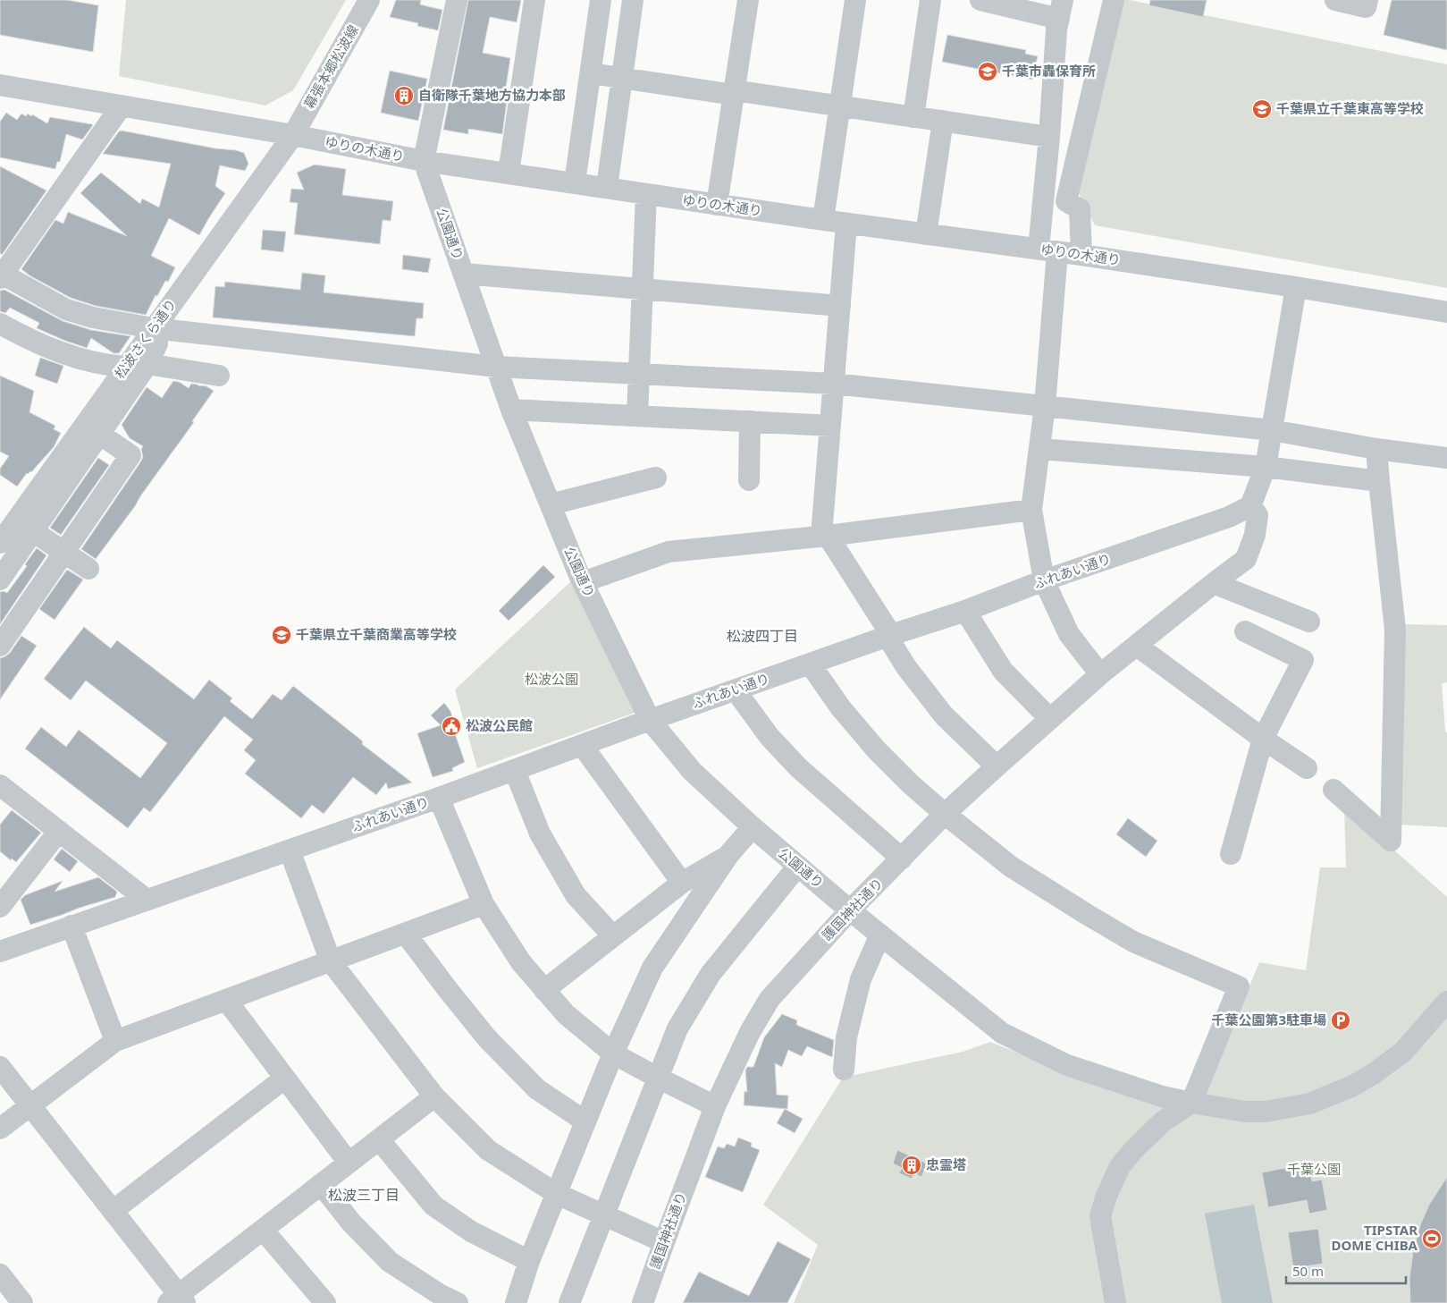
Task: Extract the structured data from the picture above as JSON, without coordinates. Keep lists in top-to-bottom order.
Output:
{
  "streets": {
    "street": [
      "幕張本郷松波線",
      "ゆりの木通り",
      "公園通り",
      "松波さくら通り",
      "ふれあい通り",
      "護国神社通り"
    ]
  },
  "crossings": [
    ["幕張本郷松波線", "ゆりの木通り"],
    ["幕張本郷松波線", "松波さくら通り"],
    ["ゆりの木通り", "公園通り"],
    ["ゆりの木通り", "松波さくら通り"],
    ["公園通り", "ふれあい通り"],
    ["公園通り", "護国神社通り"],
    ["ふれあい通り", "護国神社通り"]
  ],
  "districts": ["松波四丁目", "松波三丁目"],
  "parks": ["松波公園", "千葉公園"],
  "places": {
    "school or university": ["千葉市轟保育所", "千葉県立千葉東高等学校", "千葉県立千葉商業高等学校"],
    "building": ["自衛隊千葉地方協力本部", "忠霊塔"],
    "public building": ["松波公民館"],
    "parking": ["千葉公園第3駐車場"],
    "sports": ["TIPSTAR DOME CHIBA"]
  },
  "scale_bar": "50 m"
}
